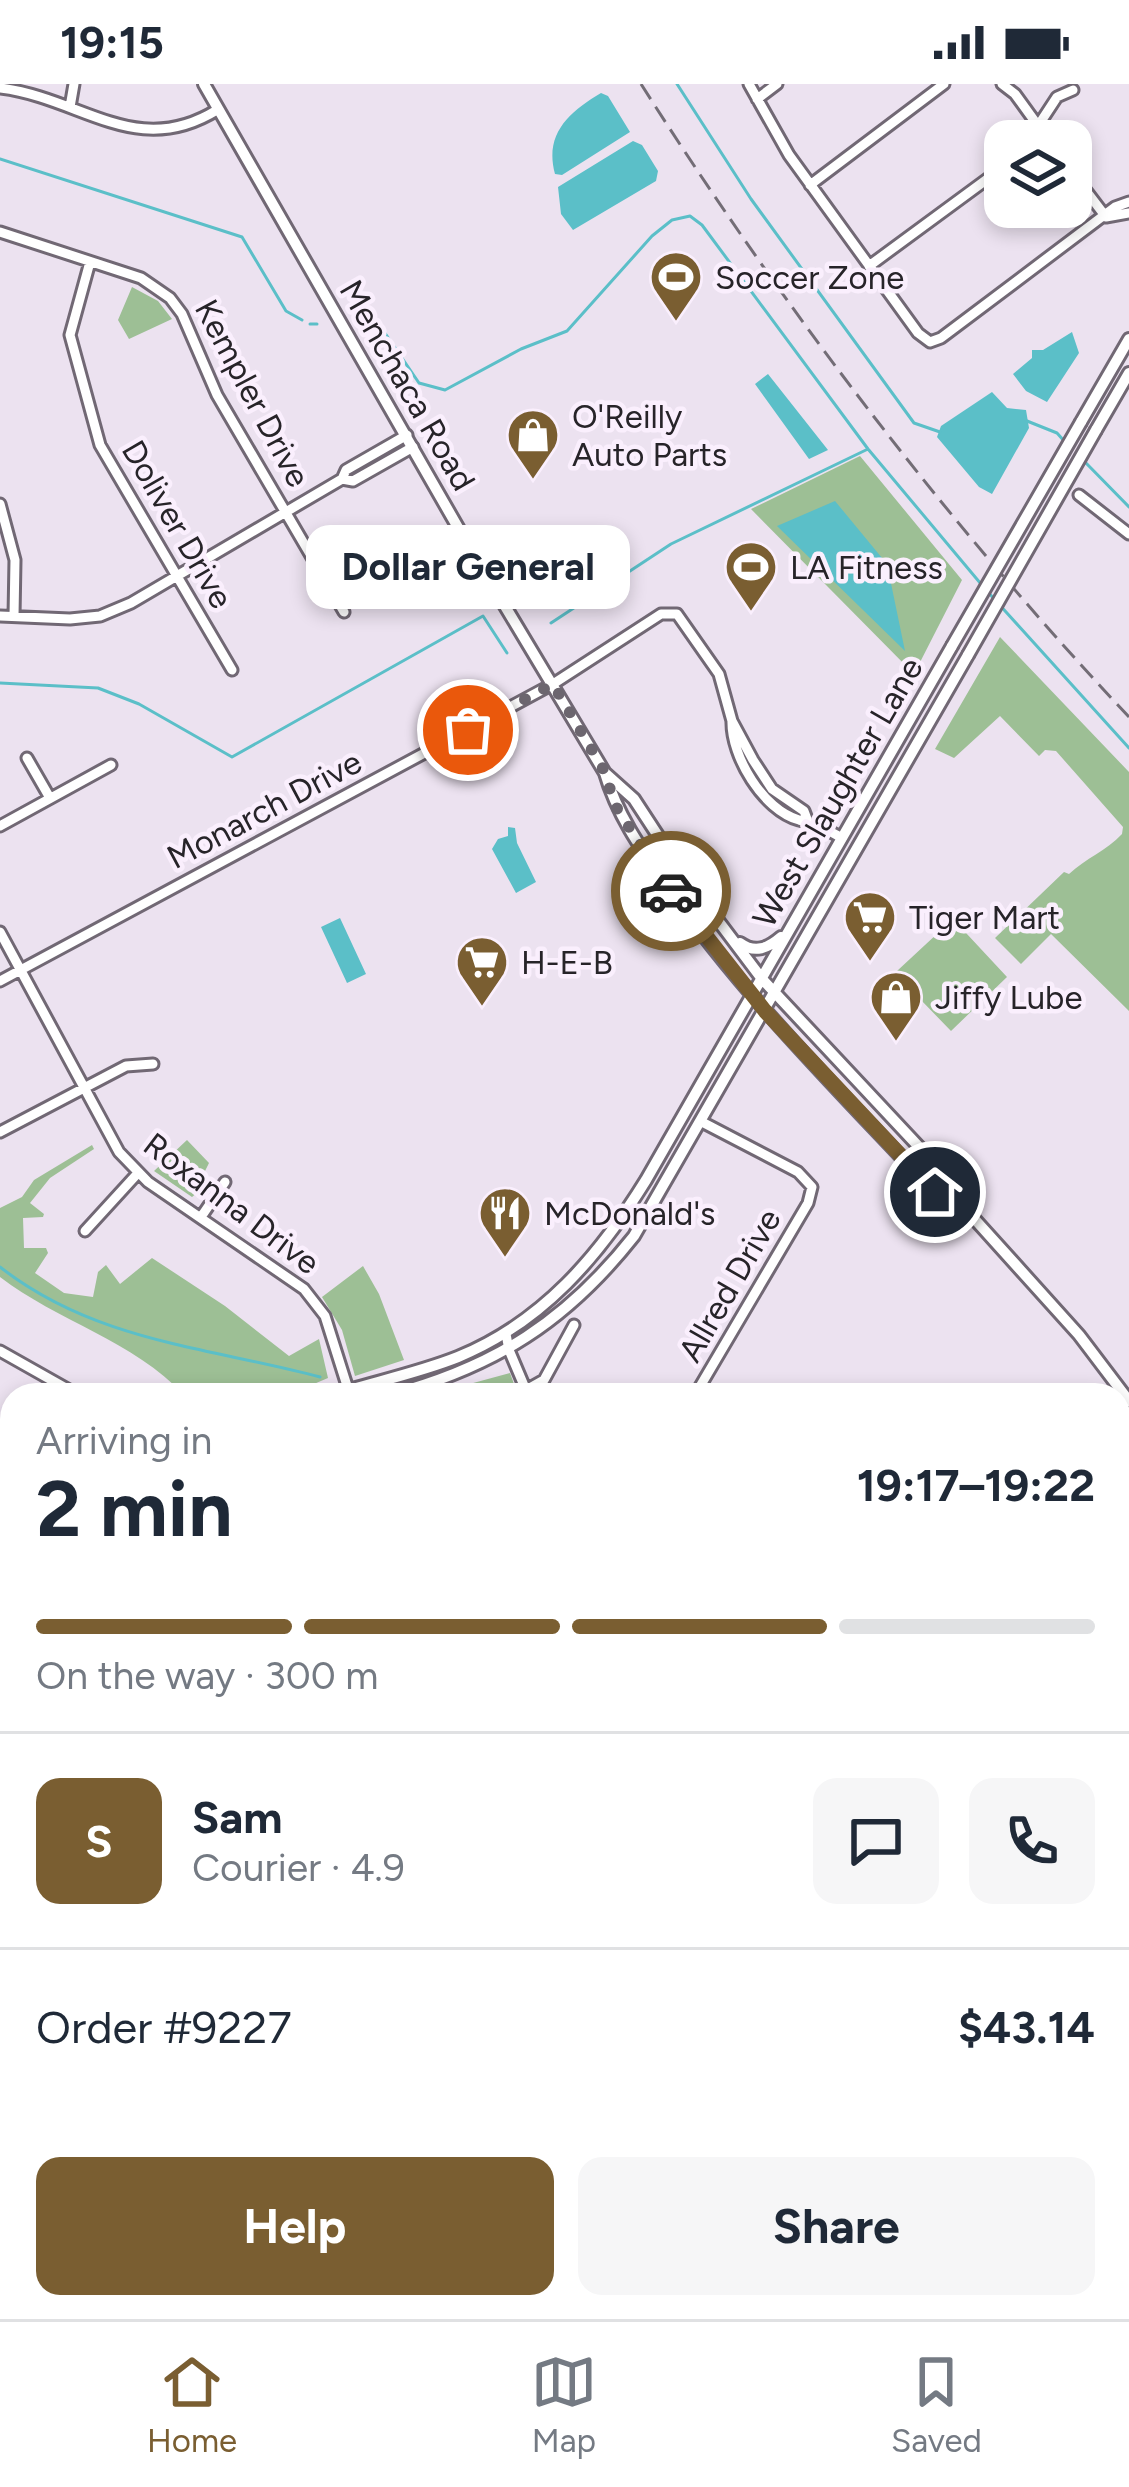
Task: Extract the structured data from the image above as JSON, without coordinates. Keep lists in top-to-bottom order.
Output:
{
  "streets": {
    "main road": ["Menchaca Road", "West Slaughter Lane"],
    "street": [
      "Kempler Drive",
      "Doliver Drive",
      "Monarch Drive",
      "Roxanna Drive",
      "Allred Drive"
    ]
  },
  "crossings": [
    ["Menchaca Road", "West Slaughter Lane"],
    ["Menchaca Road", "Monarch Drive"],
    ["Kempler Drive", "Doliver Drive"],
    ["West Slaughter Lane", "Monarch Drive"],
    ["West Slaughter Lane", "Allred Drive"],
    ["Monarch Drive", "Roxanna Drive"]
  ],
  "places": {
    "sports": ["Soccer Zone", "LA Fitness"],
    "shop": ["O'Reilly Auto Parts", "Jiffy Lube"],
    "other": ["Dollar General"],
    "supermarket": ["Tiger Mart", "H-E-B"],
    "restaurant": ["McDonald's"]
  },
  "page": {
    "status": "19:15",
    "bubble": "Dollar General",
    "heading": ["2 min", "Arriving in", "19:17–19:22"],
    "panel": [
      "Sam",
      "Courier · 4.9",
      "Order #9227",
      "$43.14"
    ],
    "bar": "On the way · 300 m",
    "round": "S",
    "buttons": ["Help", "Share"],
    "tabs": ["Home", "Map", "Saved"]
  }
}
